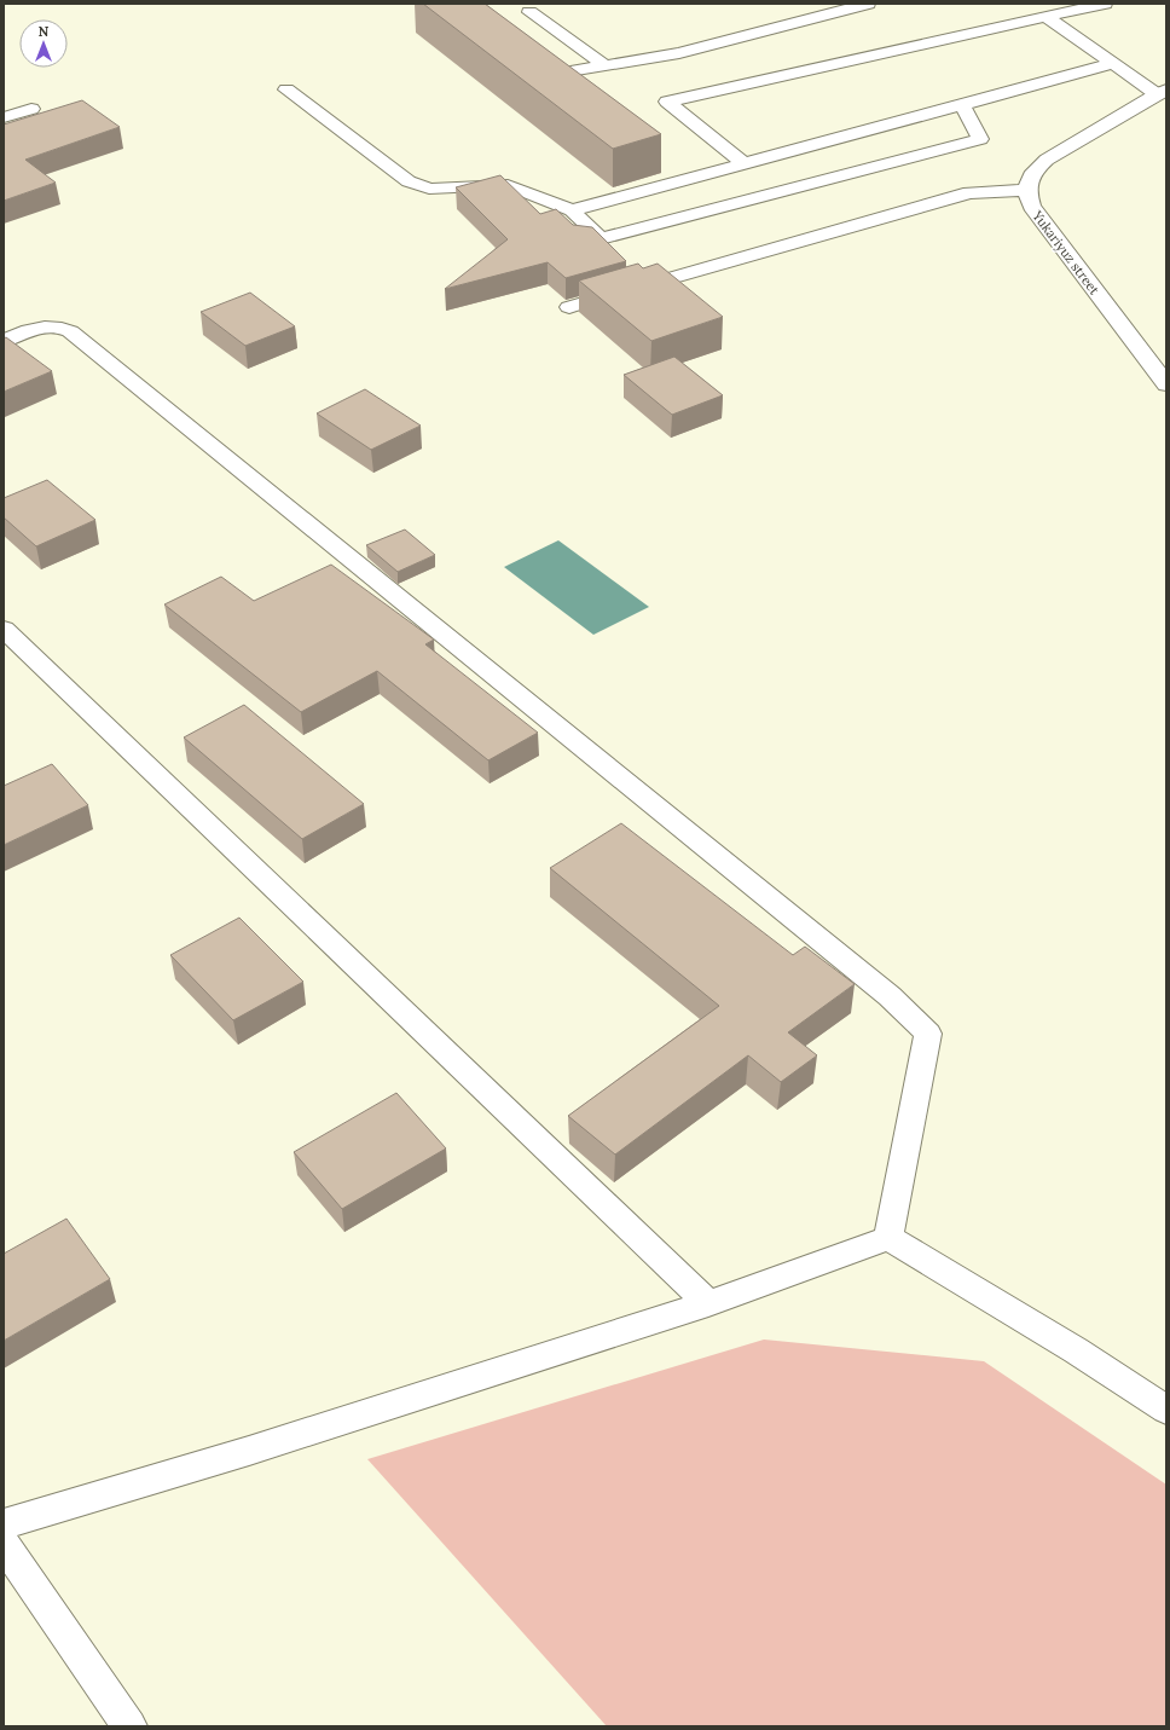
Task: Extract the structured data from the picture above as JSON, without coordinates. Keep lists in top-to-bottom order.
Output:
{
  "streets": {
    "street": ["Yukariyuz street"]
  },
  "north": "top"
}
